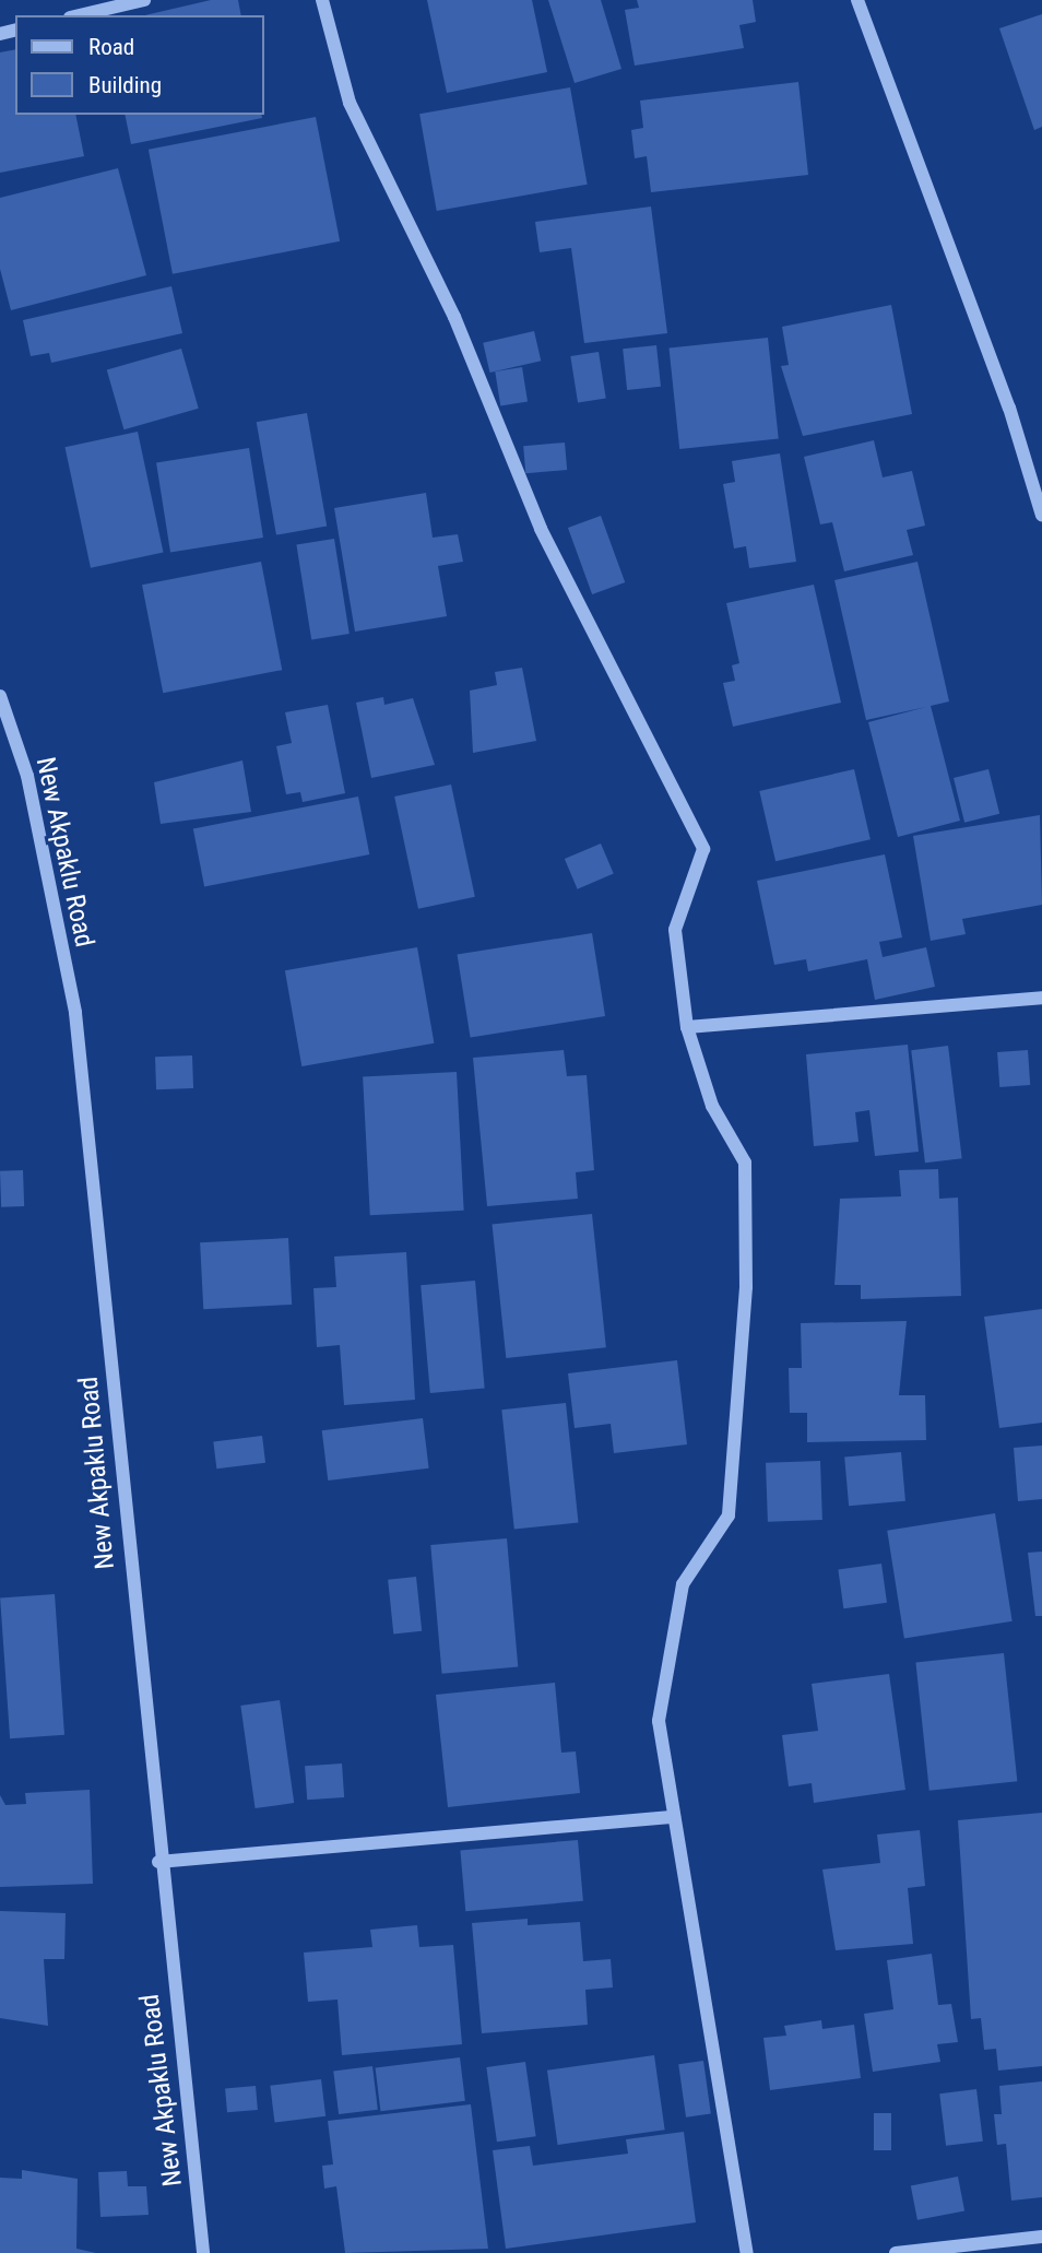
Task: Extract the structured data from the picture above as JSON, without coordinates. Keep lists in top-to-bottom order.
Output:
{
  "streets": {
    "street": ["New Akpaklu Road"]
  },
  "legend": ["Road", "Building"]
}
